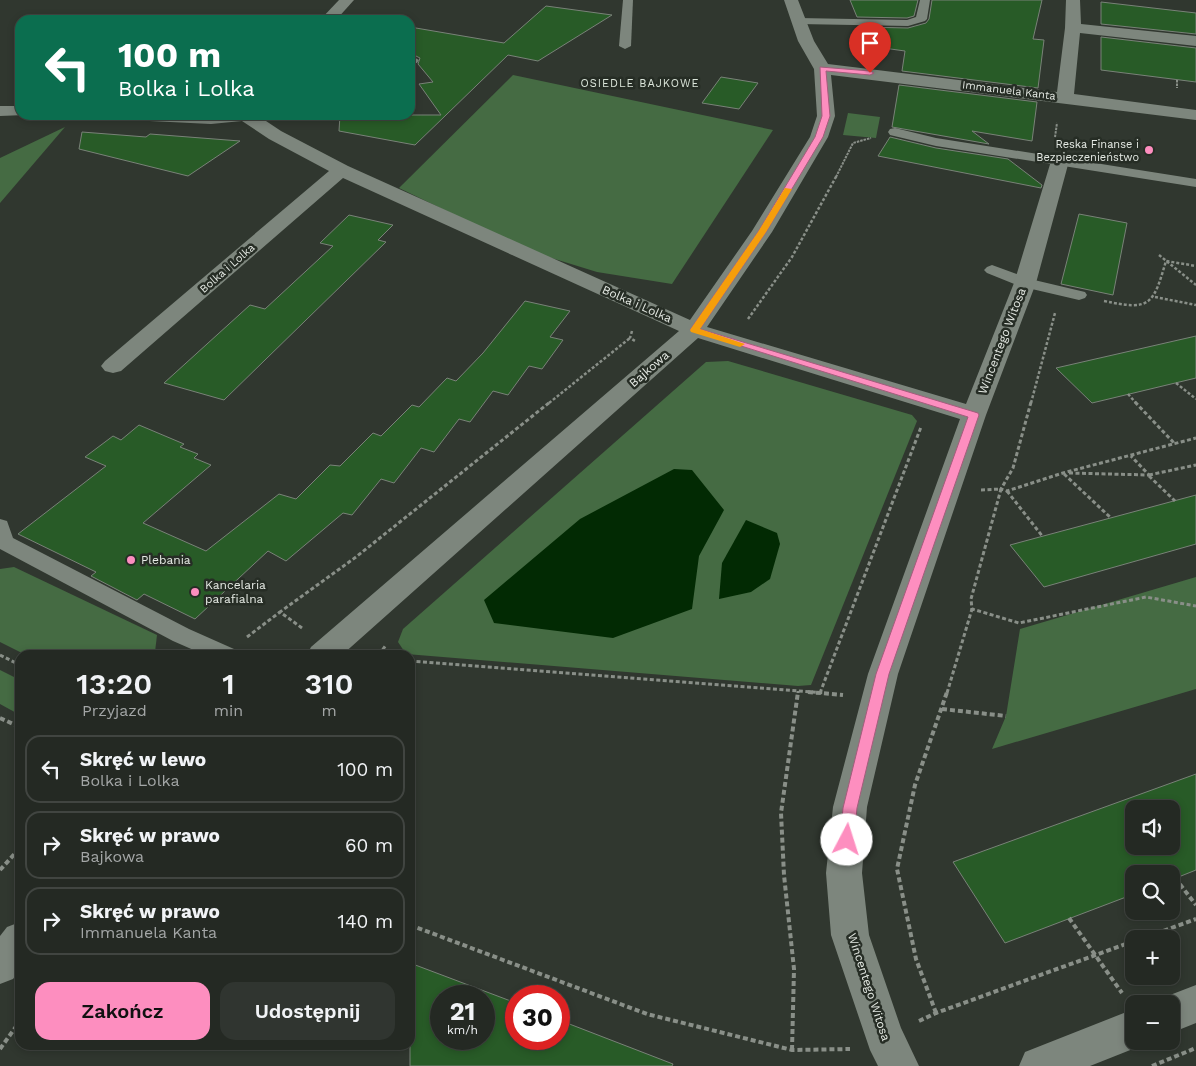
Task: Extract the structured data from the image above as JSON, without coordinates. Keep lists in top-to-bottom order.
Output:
{
  "streets": {
    "street": [
      "Immanuela Kanta",
      "Bolka i Lolka",
      "Wincentego Witosa",
      "Bajkowa"
    ]
  },
  "crossings": [
    ["Immanuela Kanta", "Bajkowa"],
    ["Bolka i Lolka", "Wincentego Witosa"],
    ["Bolka i Lolka", "Bajkowa"]
  ],
  "districts": ["OSIEDLE BAJKOWE"],
  "places": ["Reska Finanse i Bezpieczenieństwo", "Plebania", "Kancelaria parafialna"],
  "page": {
    "turn": ["100 m", "Bolka i Lolka"],
    "eta": [
      "13:20",
      "Przyjazd",
      "1",
      "min",
      "310",
      "m"
    ],
    "list": [
      {
        "name": "Skręć w lewo",
        "note": "Bolka i Lolka",
        "value": "100 m"
      },
      {
        "name": "Skręć w prawo",
        "note": "Bajkowa",
        "value": "60 m"
      },
      {
        "name": "Skręć w prawo",
        "note": "Immanuela Kanta",
        "value": "140 m"
      }
    ],
    "map_buttons": ["+", "−"],
    "buttons": ["Zakończ", "Udostępnij"],
    "speed": "21 km/h",
    "limit": "30"
  }
}
